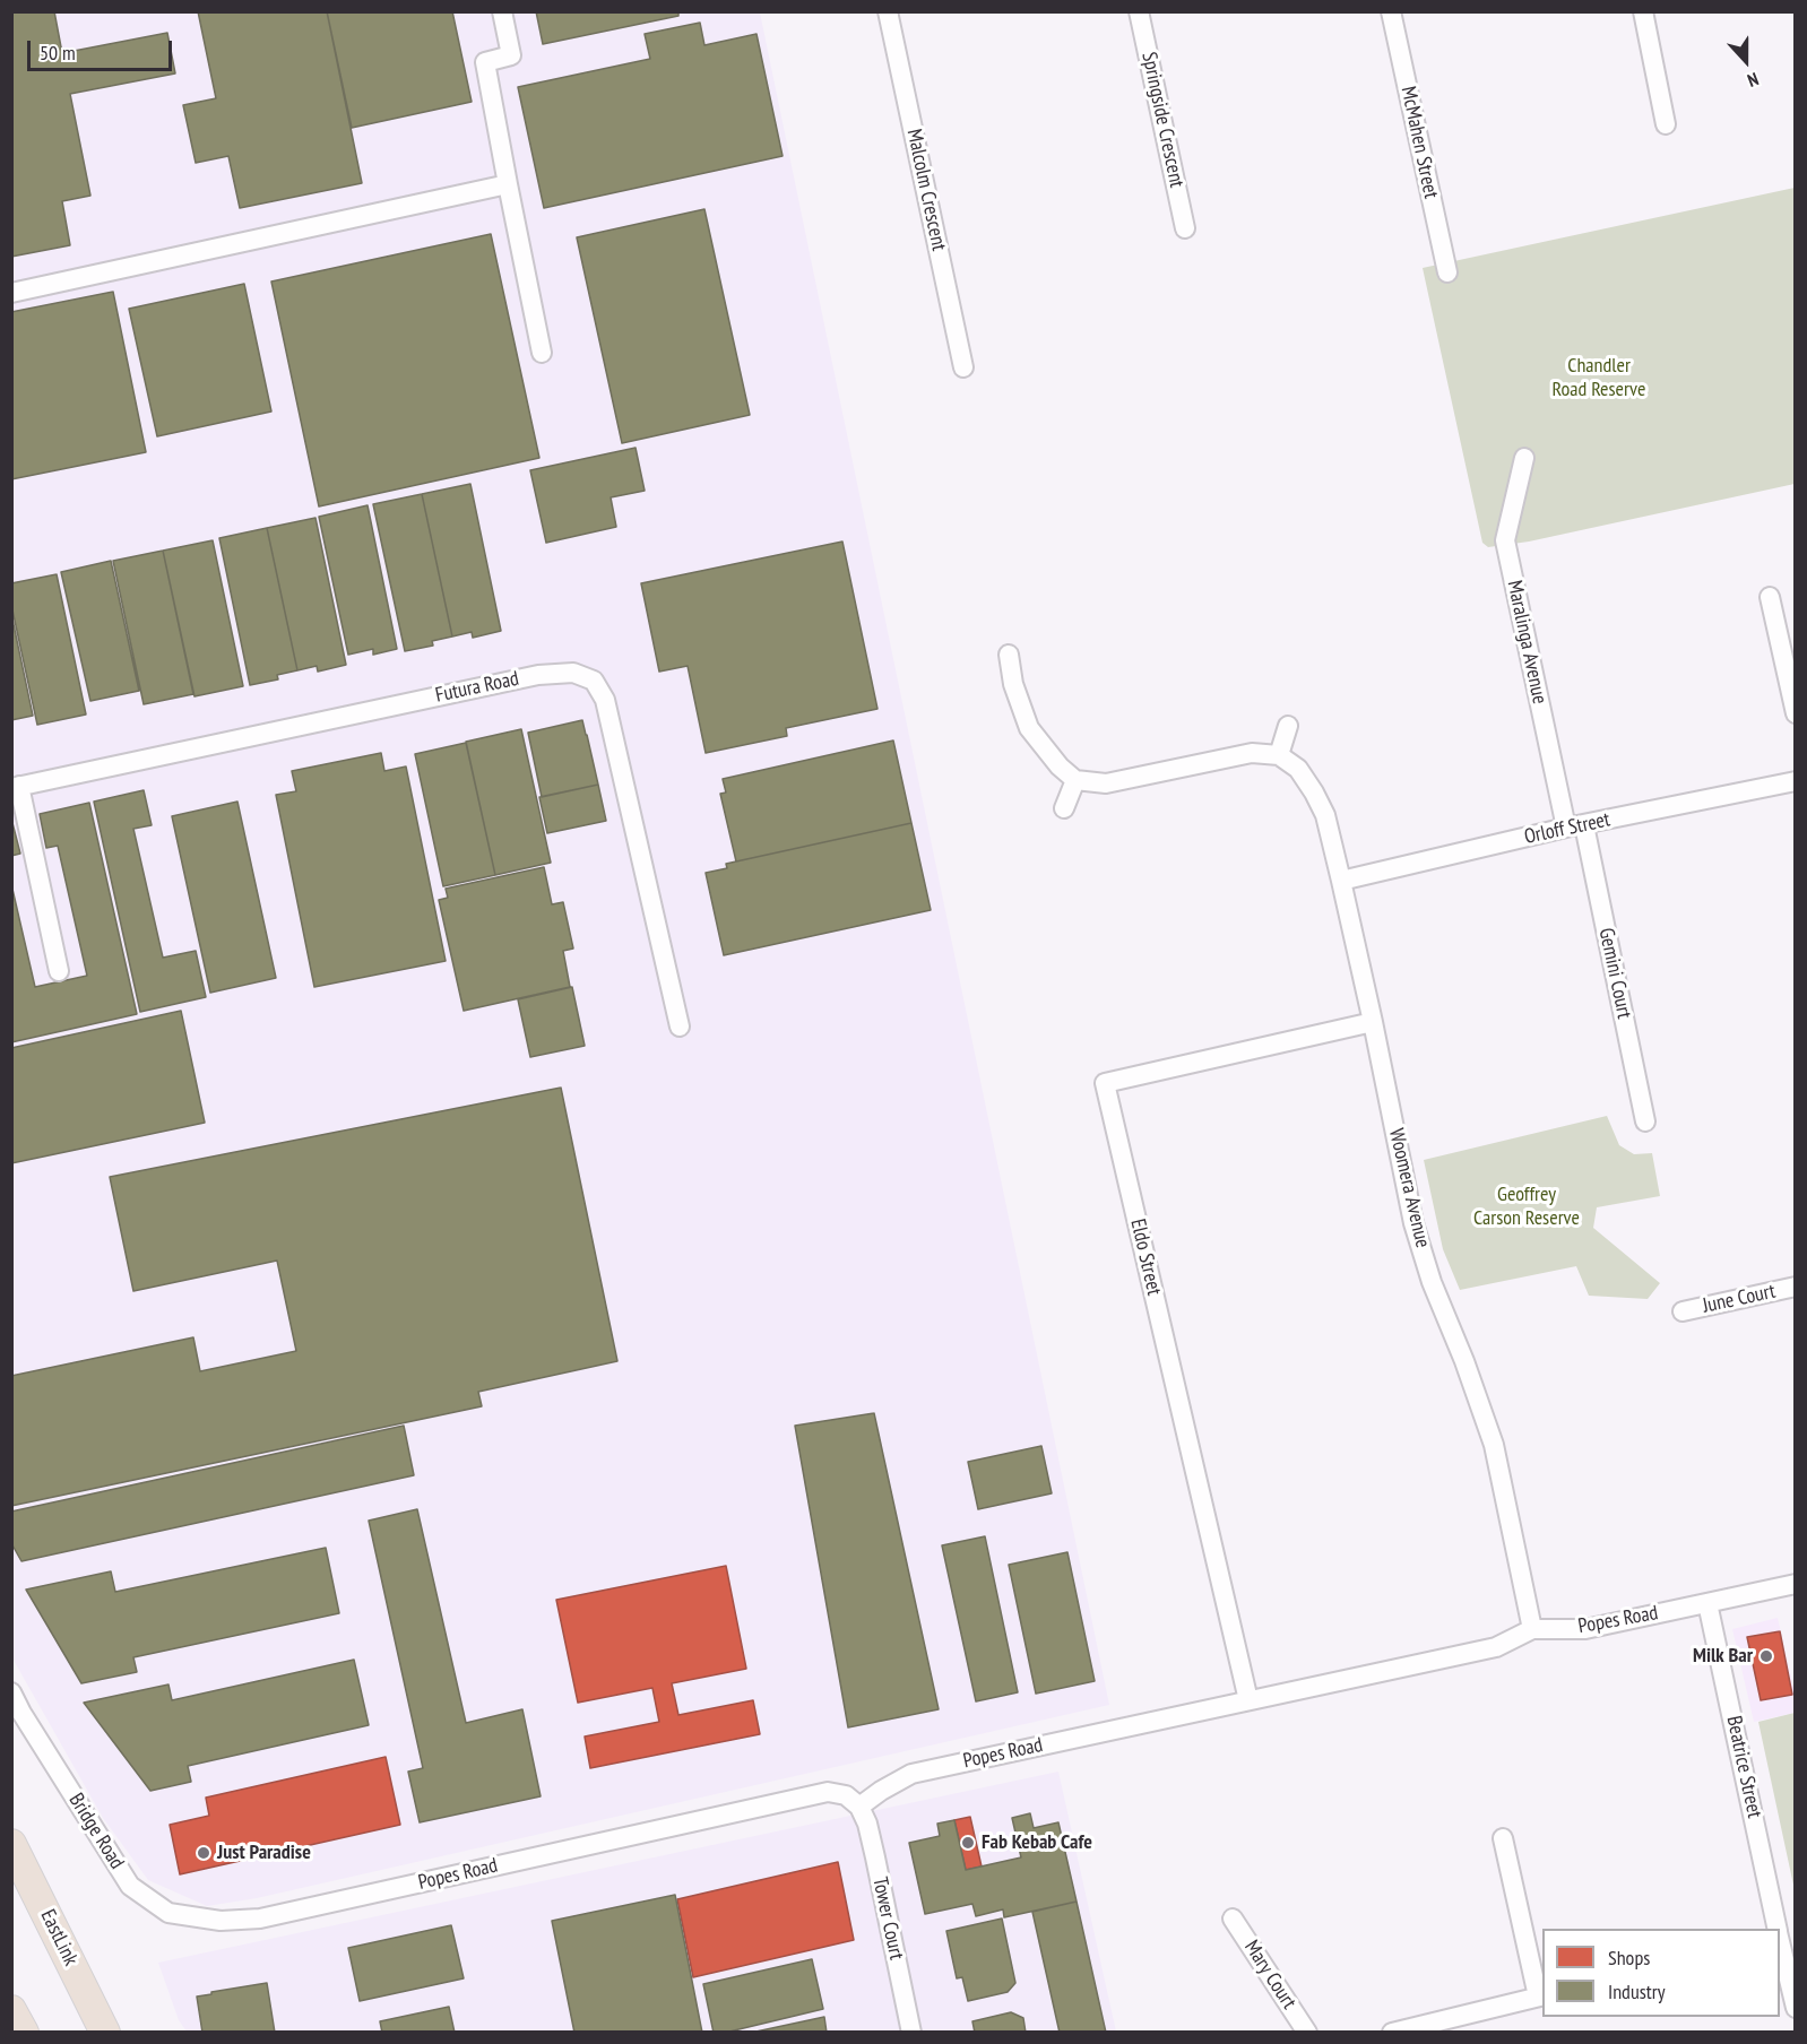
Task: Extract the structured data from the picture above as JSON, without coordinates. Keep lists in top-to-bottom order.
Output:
{
  "streets": {
    "highway": ["EastLink"],
    "street": [
      "Springside Crescent",
      "McMahen Street",
      "Malcolm Crescent",
      "Maralinga Avenue",
      "Futura Road",
      "Orloff Street",
      "Gemini Court",
      "Woomera Avenue",
      "Eldo Street",
      "June Court",
      "Popes Road",
      "Beatrice Street",
      "Bridge Road",
      "Tower Court",
      "Mary Court"
    ]
  },
  "crossings": [
    ["Maralinga Avenue", "Orloff Street"],
    ["Maralinga Avenue", "Gemini Court"],
    ["Orloff Street", "Gemini Court"],
    ["Orloff Street", "Woomera Avenue"],
    ["Woomera Avenue", "Eldo Street"],
    ["Woomera Avenue", "Popes Road"],
    ["Eldo Street", "Popes Road"],
    ["Popes Road", "Beatrice Street"],
    ["Popes Road", "Bridge Road"],
    ["Popes Road", "Tower Court"]
  ],
  "parks": ["Chandler Road Reserve", "Geoffrey Carson Reserve"],
  "places": ["Milk Bar", "Fab Kebab Cafe", "Just Paradise"],
  "legend": ["Shops", "Industry"],
  "scale_bar": "50 m",
  "north": "bottom"
}
